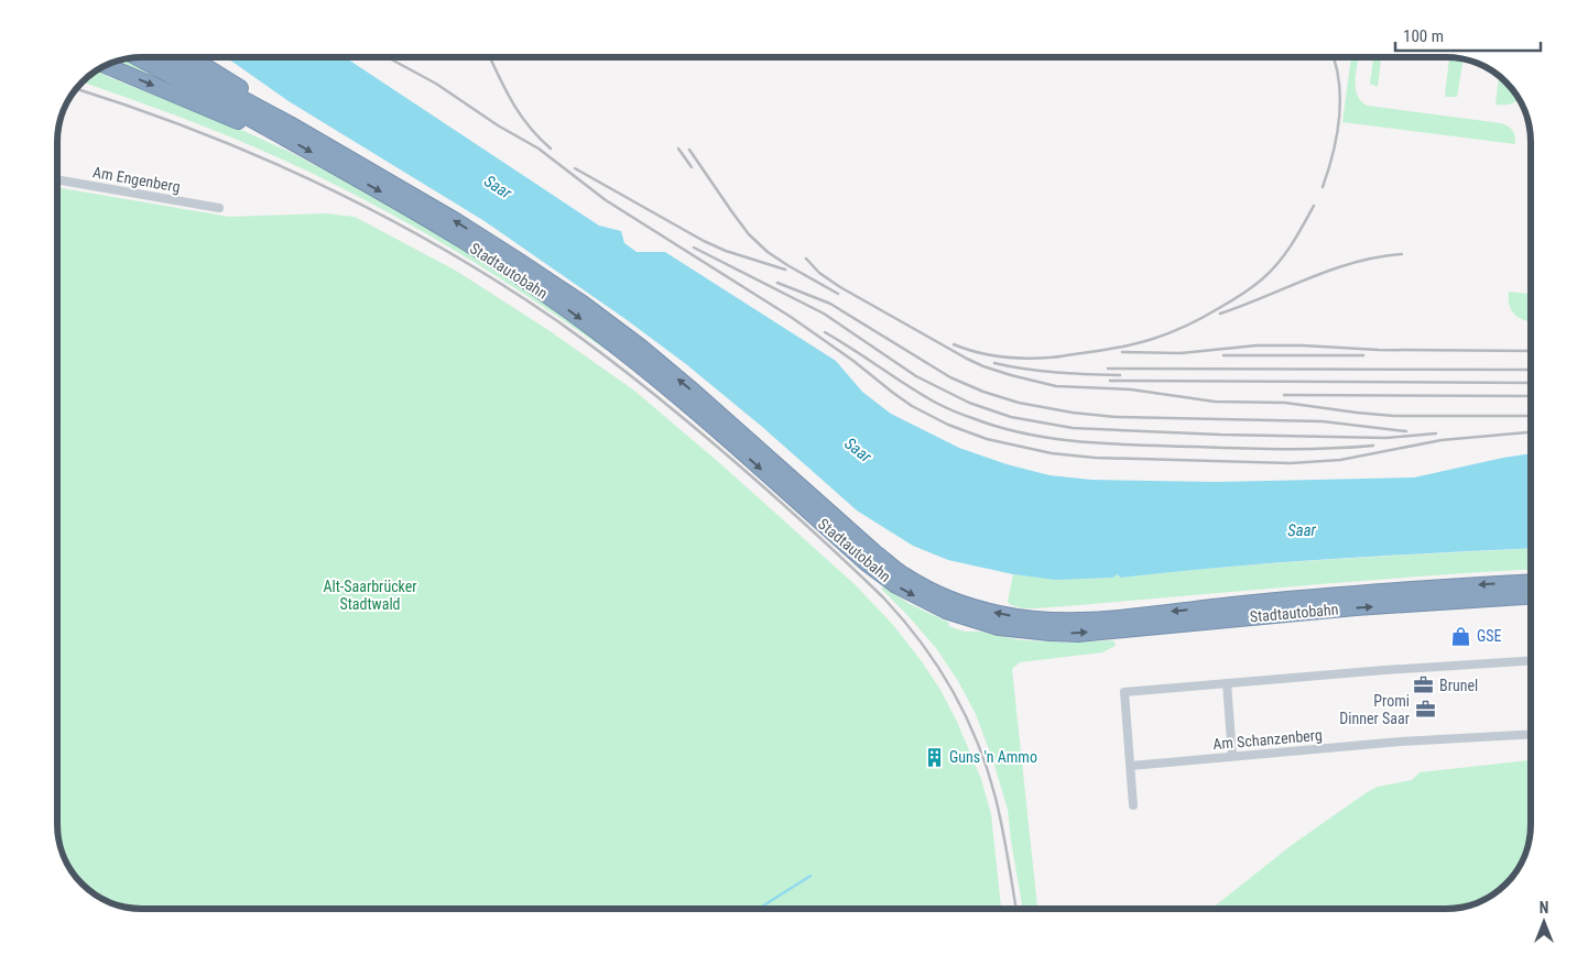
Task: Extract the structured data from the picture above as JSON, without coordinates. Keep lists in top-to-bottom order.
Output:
{
  "streets": {
    "highway": ["Stadtautobahn"],
    "street": ["Am Engenberg", "Am Schanzenberg"]
  },
  "water": ["Saar"],
  "parks": ["Alt-Saarbrücker Stadtwald"],
  "places": {
    "shop": ["GSE"],
    "office": ["Brunel", "Promi Dinner Saar"],
    "building": ["Guns 'n Ammo"]
  },
  "scale_bar": "100 m",
  "north": "top"
}
